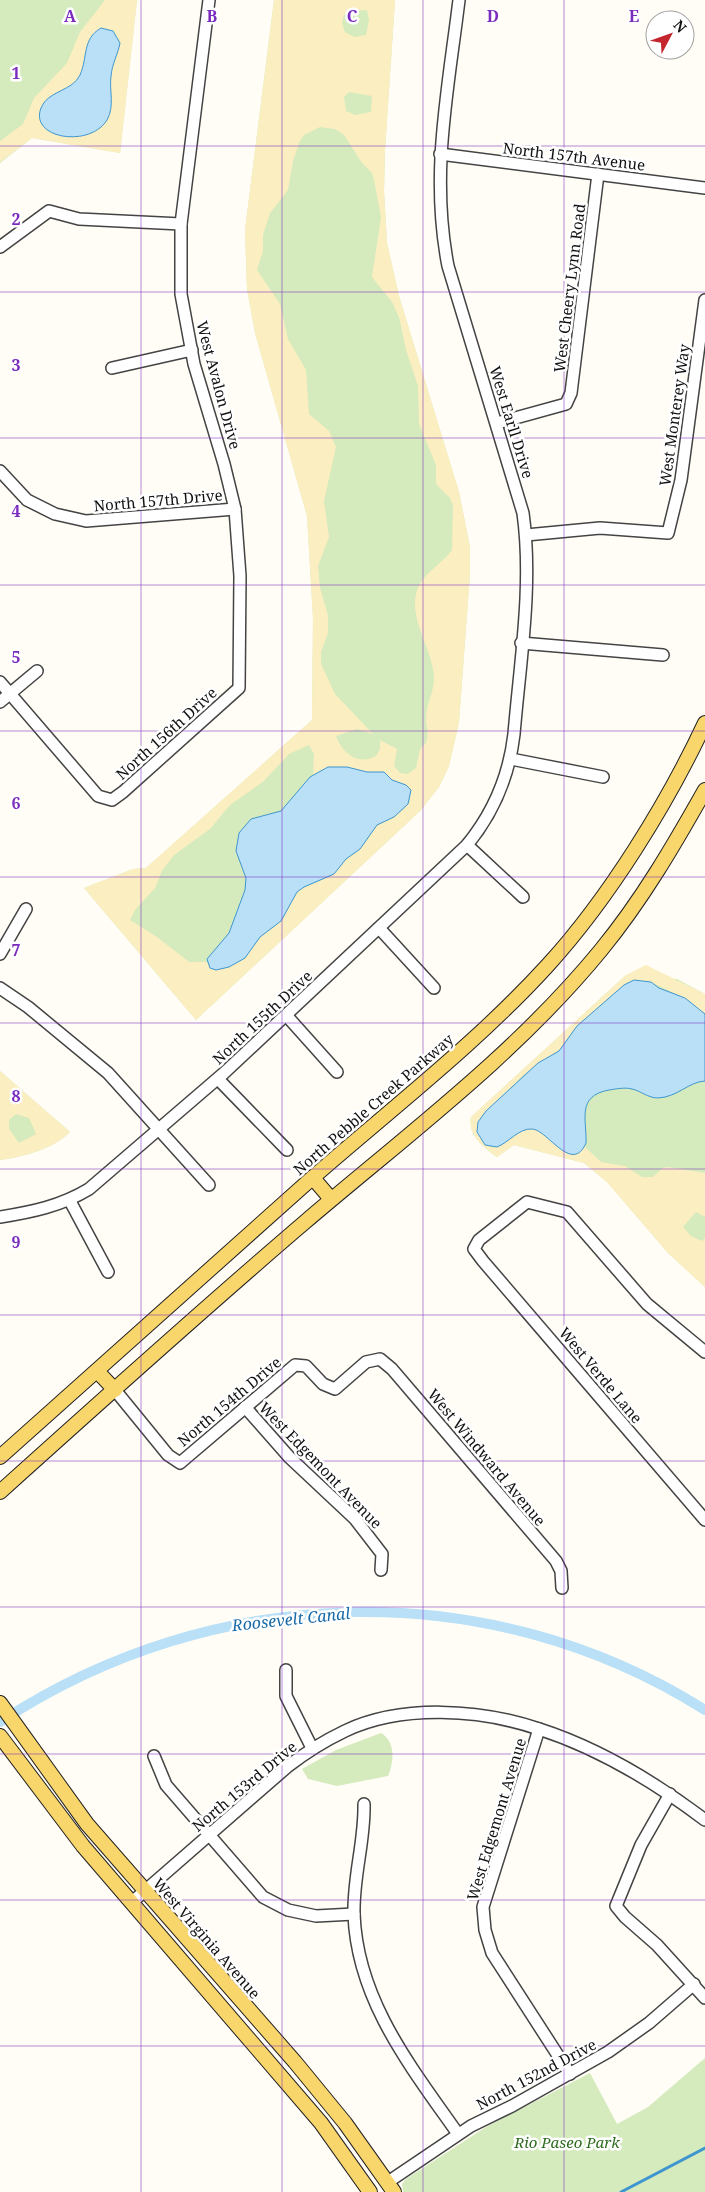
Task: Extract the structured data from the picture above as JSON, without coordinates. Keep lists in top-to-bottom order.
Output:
{
  "streets": {
    "main road": ["North Pebble Creek Parkway", "West Virginia Avenue"],
    "street": [
      "North 157th Avenue",
      "West Cheery Lynn Road",
      "West Avalon Drive",
      "West Monterey Way",
      "West Earll Drive",
      "North 157th Drive",
      "North 156th Drive",
      "North 155th Drive",
      "West Verde Lane",
      "North 154th Drive",
      "West Windward Avenue",
      "West Edgemont Avenue",
      "North 153rd Drive",
      "North 152nd Drive"
    ]
  },
  "crossings": [
    ["North 157th Avenue", "West Cheery Lynn Road"],
    ["North 157th Avenue", "West Earll Drive"],
    ["West Cheery Lynn Road", "West Earll Drive"],
    ["West Avalon Drive", "North 157th Drive"],
    ["West Avalon Drive", "North 156th Drive"],
    ["West Monterey Way", "West Earll Drive"],
    ["West Earll Drive", "North 155th Drive"],
    ["North 154th Drive", "West Windward Avenue"],
    ["North 154th Drive", "West Edgemont Avenue"],
    ["West Edgemont Avenue", "North 153rd Drive"],
    ["West Edgemont Avenue", "North 152nd Drive"],
    ["North 153rd Drive", "West Virginia Avenue"],
    ["West Virginia Avenue", "North 152nd Drive"]
  ],
  "water": ["Roosevelt Canal"],
  "parks": ["Rio Paseo Park"],
  "north": "top right",
  "grid": {
    "columns": [
      "A",
      "B",
      "C",
      "D",
      "E"
    ],
    "rows": [
      "1",
      "2",
      "3",
      "4",
      "5",
      "6",
      "7",
      "8",
      "9"
    ]
  }
}
